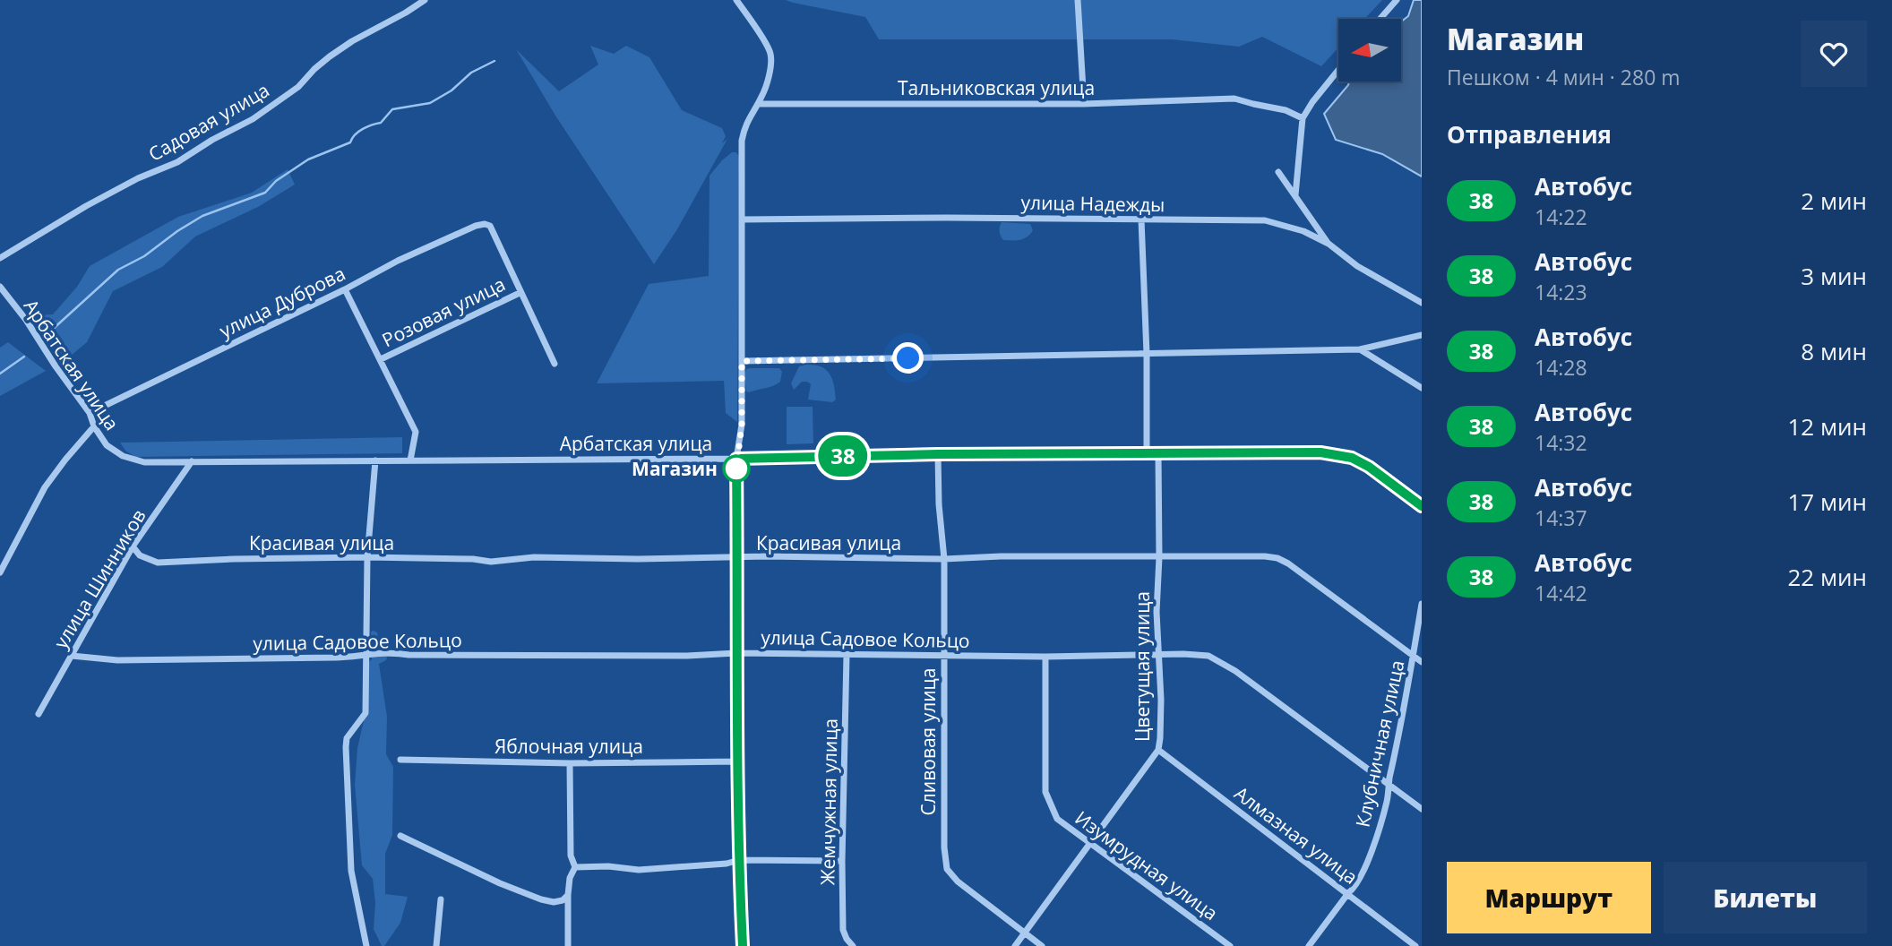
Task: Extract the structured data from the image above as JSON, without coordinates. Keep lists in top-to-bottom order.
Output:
{
  "streets": {
    "street": [
      "Тальниковская улица",
      "Садовая улица",
      "улица Надежды",
      "улица Дуброва",
      "Розовая улица",
      "Арбатская улица",
      "Красивая улица",
      "улица Шинников",
      "улица Садовое Кольцо",
      "Цветущая улица",
      "Сливовая улица",
      "Клубничная улица",
      "Яблочная улица",
      "Жемчужная улица",
      "Алмазная улица",
      "Изумрудная улица"
    ]
  },
  "crossings": [
    ["улица Дуброва", "Розовая улица"],
    ["улица Дуброва", "Арбатская улица"],
    ["Арбатская улица", "улица Шинников"],
    ["Арбатская улица", "Цветущая улица"],
    ["Арбатская улица", "Сливовая улица"],
    ["Красивая улица", "улица Шинников"],
    ["Красивая улица", "Цветущая улица"],
    ["Красивая улица", "Сливовая улица"],
    ["Красивая улица", "Клубничная улица"],
    ["улица Шинников", "улица Садовое Кольцо"],
    ["улица Садовое Кольцо", "Цветущая улица"],
    ["улица Садовое Кольцо", "Сливовая улица"],
    ["улица Садовое Кольцо", "Клубничная улица"],
    ["улица Садовое Кольцо", "Жемчужная улица"],
    ["улица Садовое Кольцо", "Изумрудная улица"],
    ["Цветущая улица", "Сливовая улица"],
    ["Цветущая улица", "Алмазная улица"],
    ["Цветущая улица", "Изумрудная улица"],
    ["Клубничная улица", "Алмазная улица"]
  ],
  "places": ["Магазин"],
  "lines": ["bus line 38"],
  "north": "left",
  "page": {
    "on_map": "38",
    "heading": [
      ["Магазин", "Пешком · 4 мин · 280 m"],
      "Отправления"
    ],
    "list": [
      {
        "mark": "38",
        "name": "Автобус",
        "note": "14:22",
        "value": "2 мин"
      },
      {
        "mark": "38",
        "name": "Автобус",
        "note": "14:23",
        "value": "3 мин"
      },
      {
        "mark": "38",
        "name": "Автобус",
        "note": "14:28",
        "value": "8 мин"
      },
      {
        "mark": "38",
        "name": "Автобус",
        "note": "14:32",
        "value": "12 мин"
      },
      {
        "mark": "38",
        "name": "Автобус",
        "note": "14:37",
        "value": "17 мин"
      },
      {
        "mark": "38",
        "name": "Автобус",
        "note": "14:42",
        "value": "22 мин"
      }
    ],
    "buttons": ["Маршрут", "Билеты"]
  }
}
